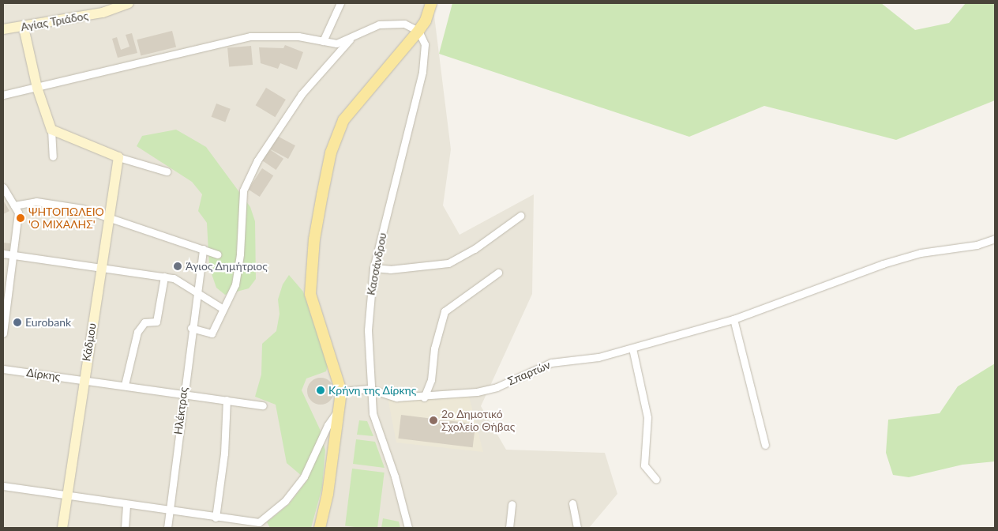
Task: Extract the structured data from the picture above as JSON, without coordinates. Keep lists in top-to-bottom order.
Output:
{
  "streets": {
    "main road": ["Αγίας Τριάδος", "Κάδμου"],
    "street": [
      "Κασσάνδρου",
      "Σπαρτών",
      "Δίρκης",
      "Ηλέκτρας"
    ]
  },
  "crossings": [
    ["Κασσάνδρου", "Σπαρτών"],
    ["Κάδμου", "Δίρκης"],
    ["Δίρκης", "Ηλέκτρας"]
  ],
  "places": [
    "ΨΗΤΟΠΩΛΕΙΟ 'Ο ΜΙΧΑΛΗΣ'",
    "Άγιος Δημήτριος",
    "Eurobank",
    "Κρήνη της Δίρκης",
    "2ο Δημοτικό Σχολείο Θήβας"
  ]
}
